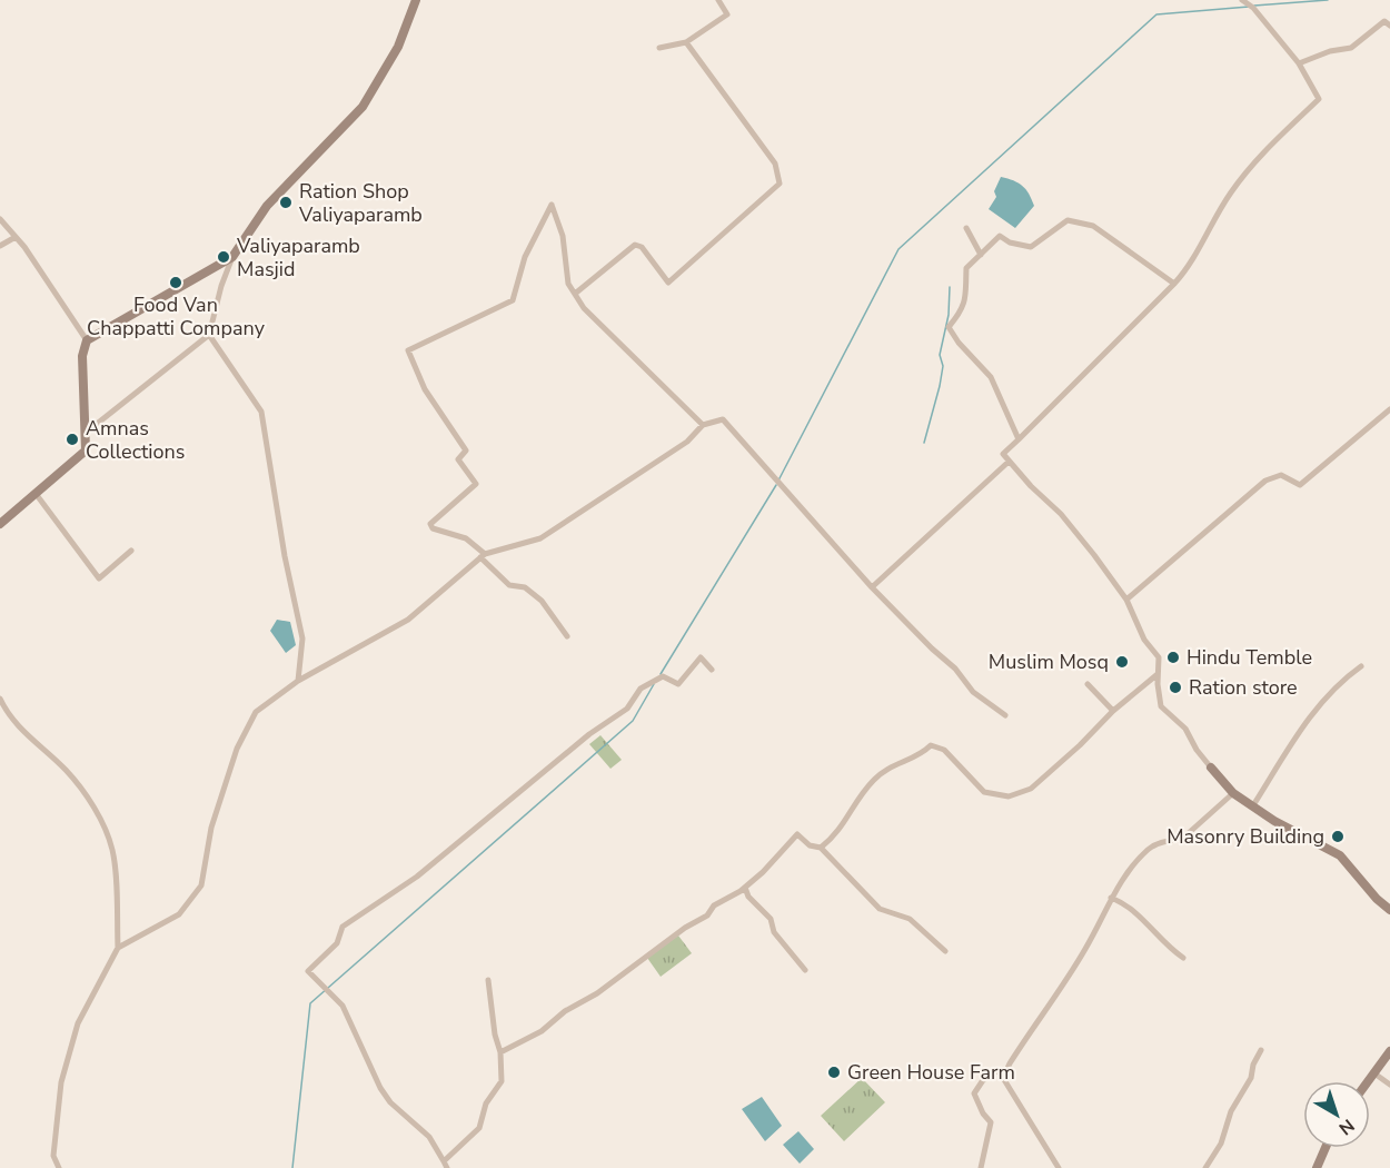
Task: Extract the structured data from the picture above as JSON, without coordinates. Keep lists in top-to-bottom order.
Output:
{
  "places": [
    "Ration Shop Valiyaparamb",
    "Valiyaparamb Masjid",
    "Food Van Chappatti Company",
    "Amnas Collections",
    "Hindu Temble",
    "Muslim Mosq",
    "Ration store",
    "Masonry Building",
    "Green House Farm"
  ],
  "north": "bottom right"
}
